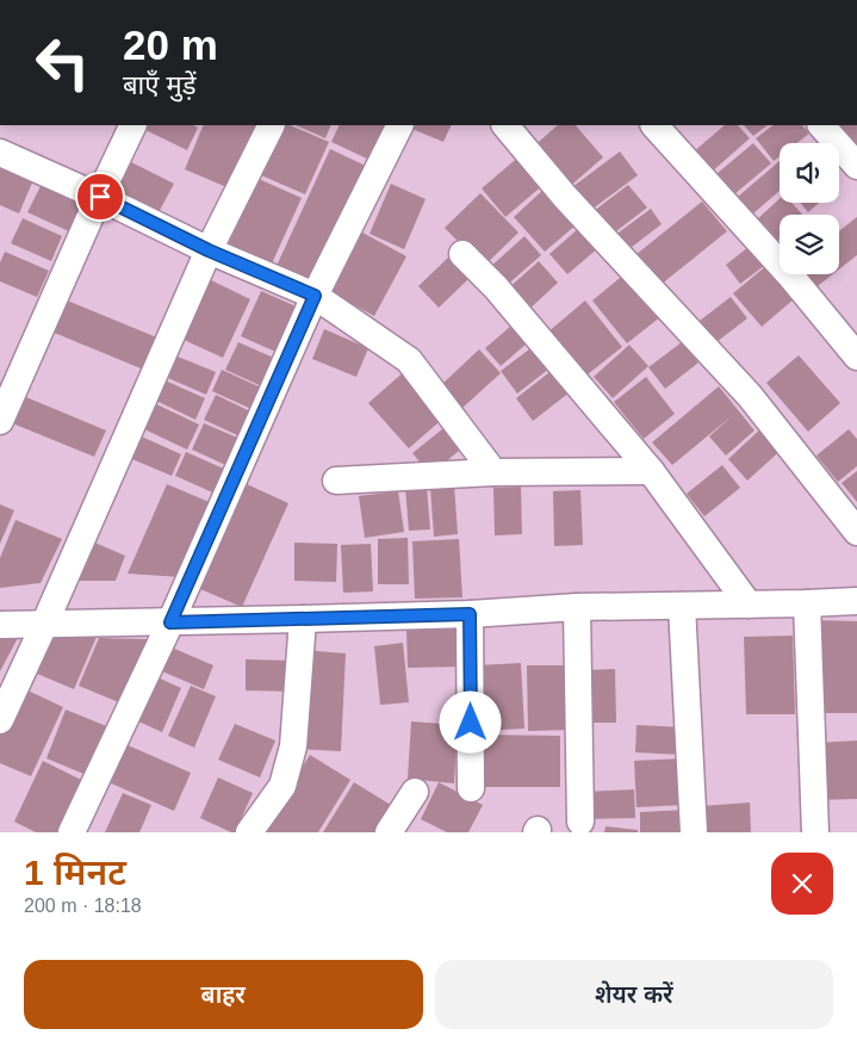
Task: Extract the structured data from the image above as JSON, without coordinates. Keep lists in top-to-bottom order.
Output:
{
  "page": {
    "turn": ["20 m", "बाएँ मुड़ें"],
    "heading": ["1 मिनट", "200 m · 18:18"],
    "buttons": ["बाहर", "शेयर करें"]
  }
}
